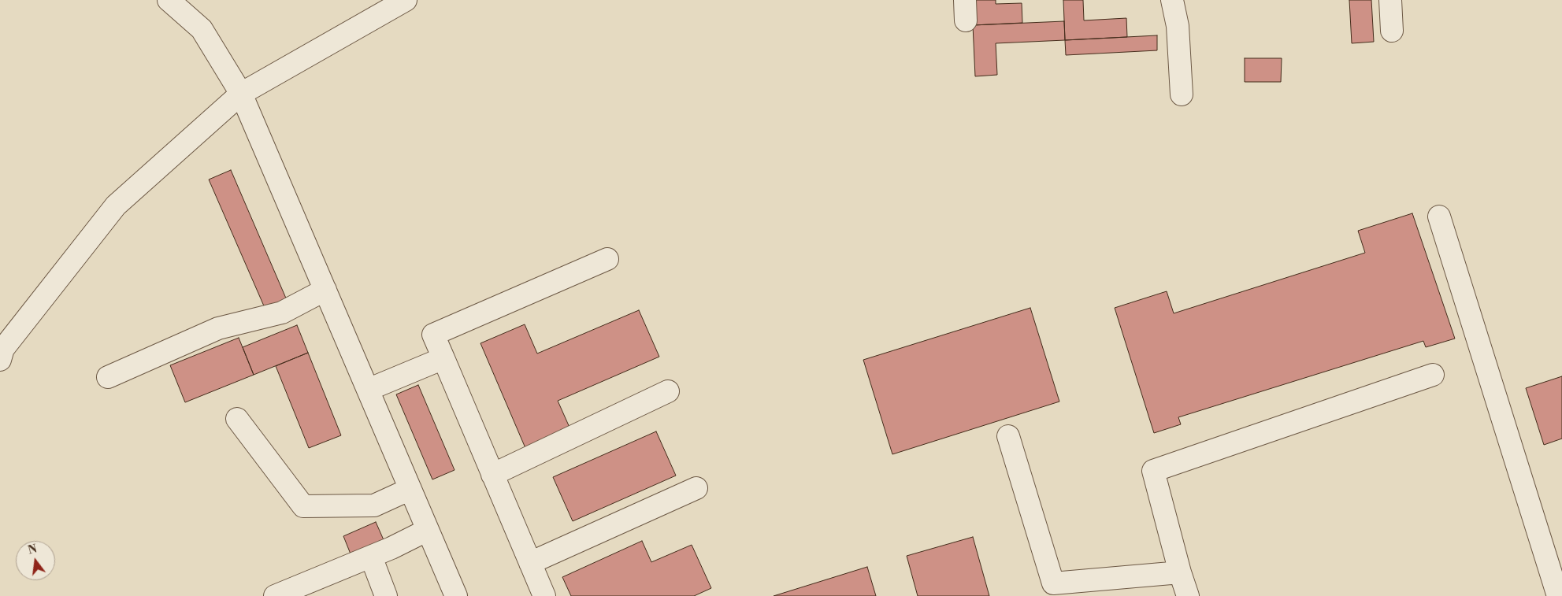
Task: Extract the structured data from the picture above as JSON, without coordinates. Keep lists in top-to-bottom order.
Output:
{
  "north": "top"
}
